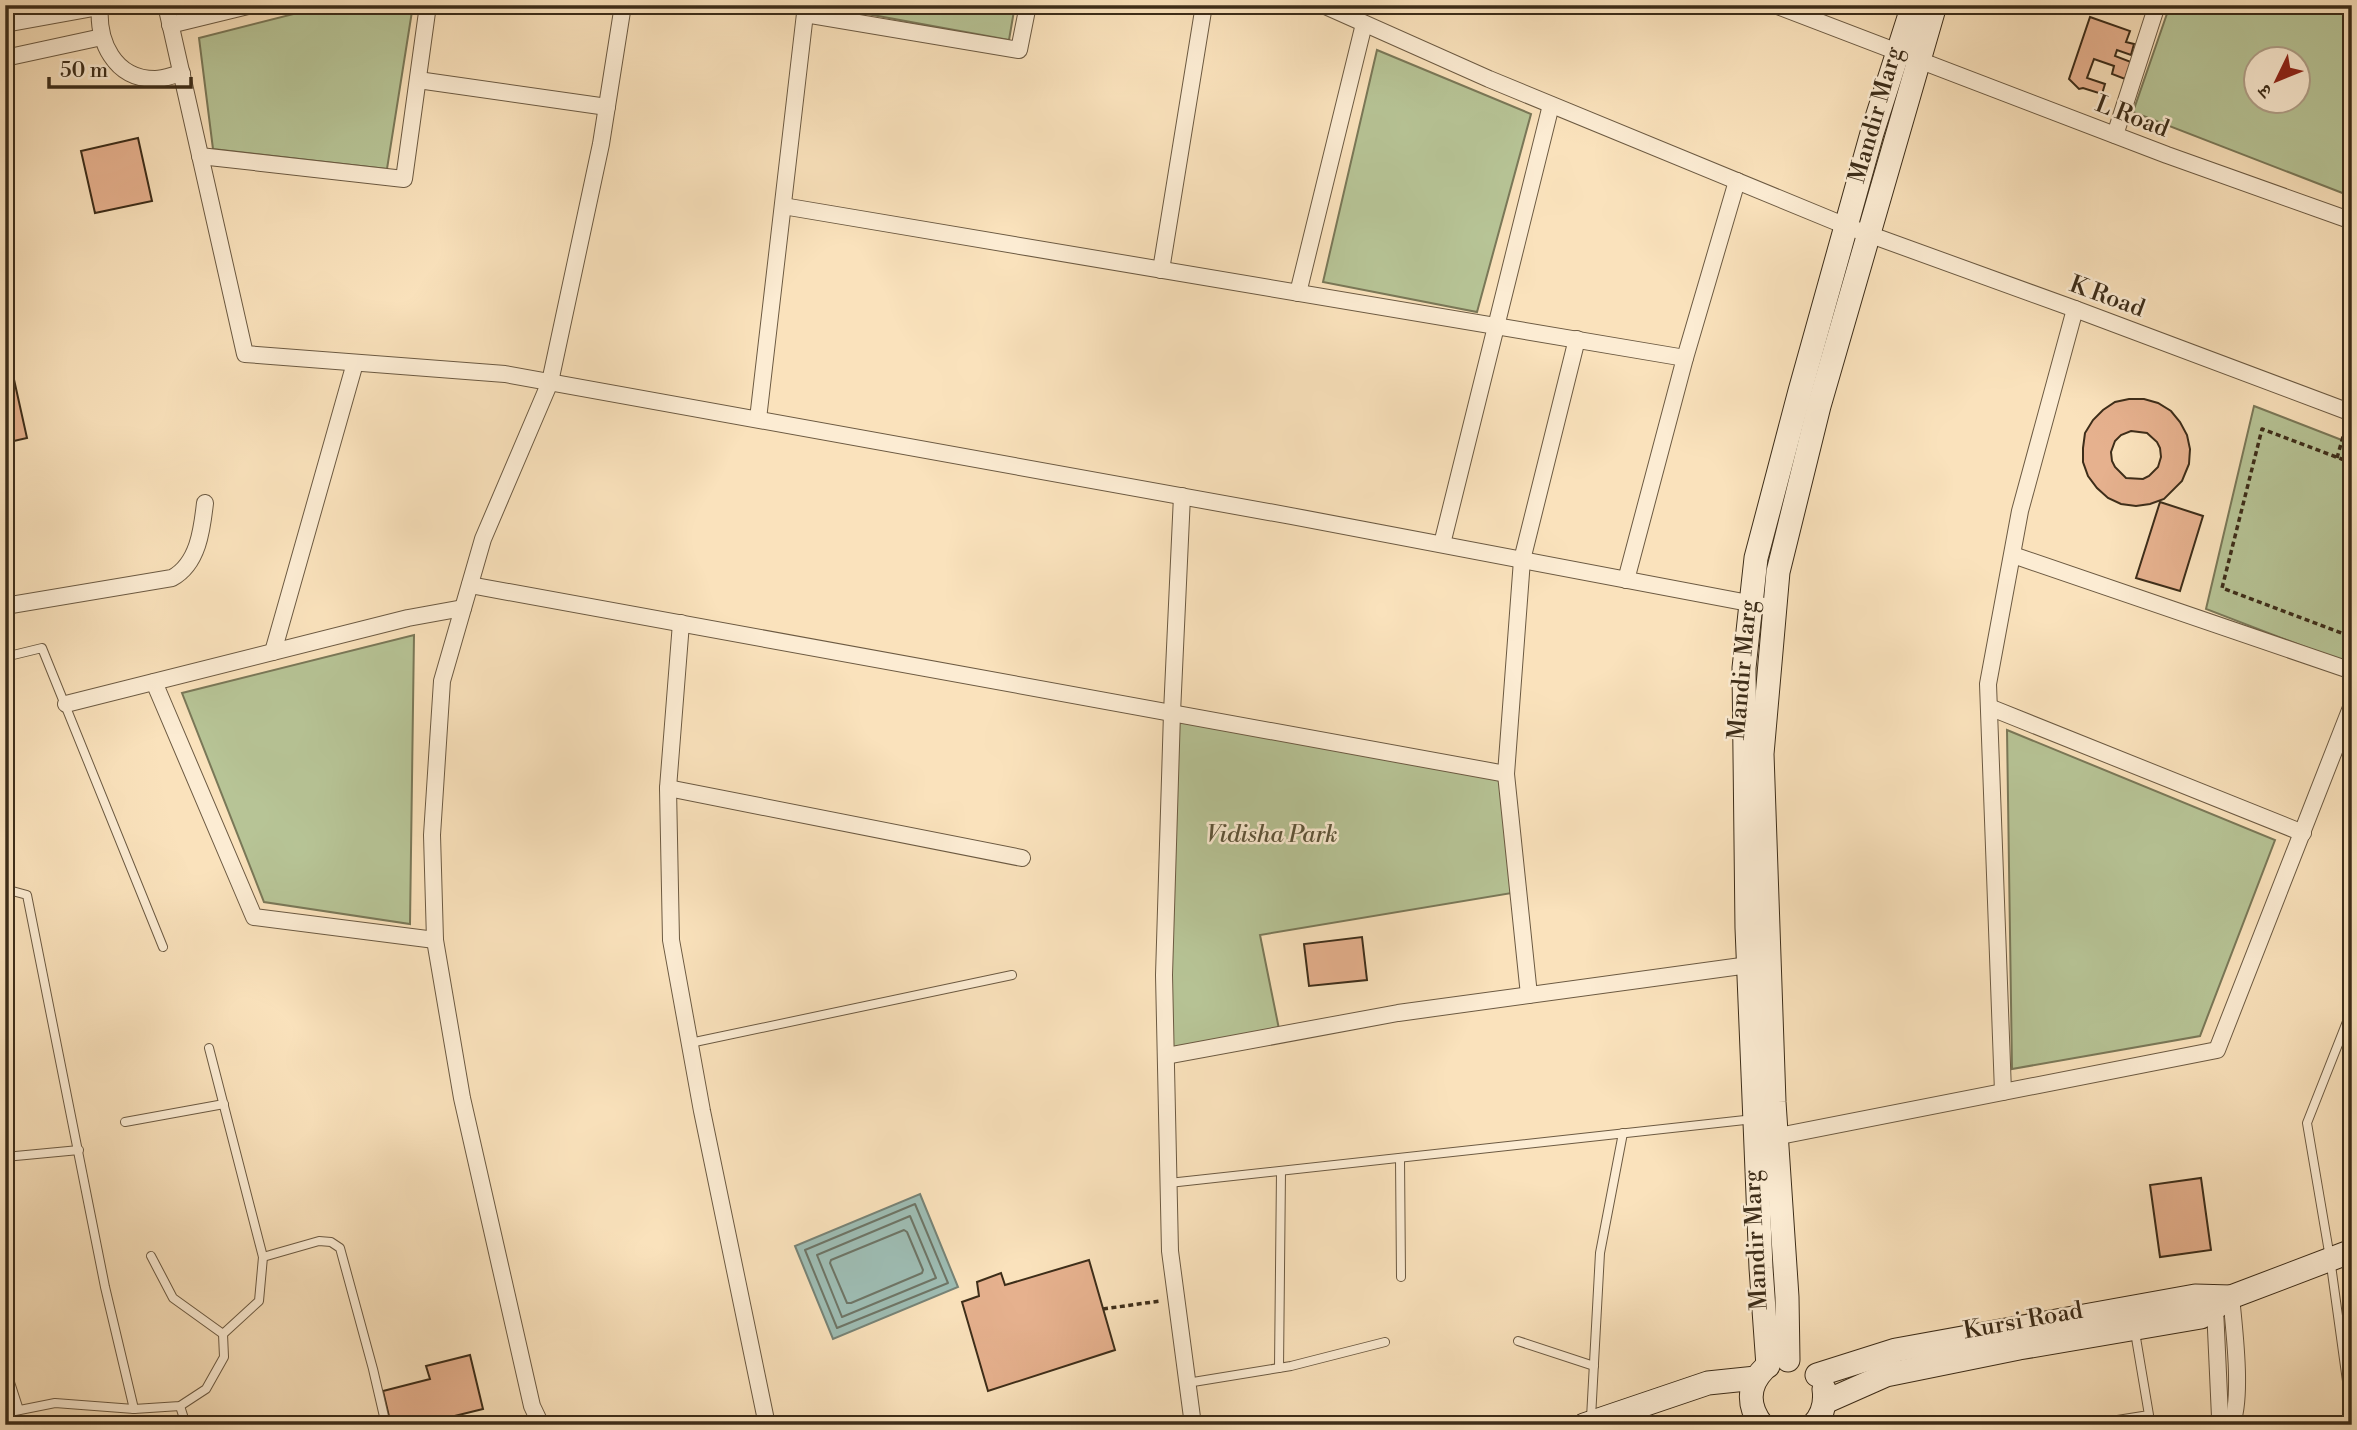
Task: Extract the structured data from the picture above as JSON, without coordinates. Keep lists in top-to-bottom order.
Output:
{
  "streets": {
    "main road": ["Mandir Marg", "Kursi Road"],
    "street": ["L Road", "K Road"]
  },
  "crossings": [
    ["Mandir Marg", "L Road"],
    ["Mandir Marg", "K Road"]
  ],
  "parks": ["Vidisha Park"],
  "scale_bar": "50 m",
  "north": "bottom left"
}
